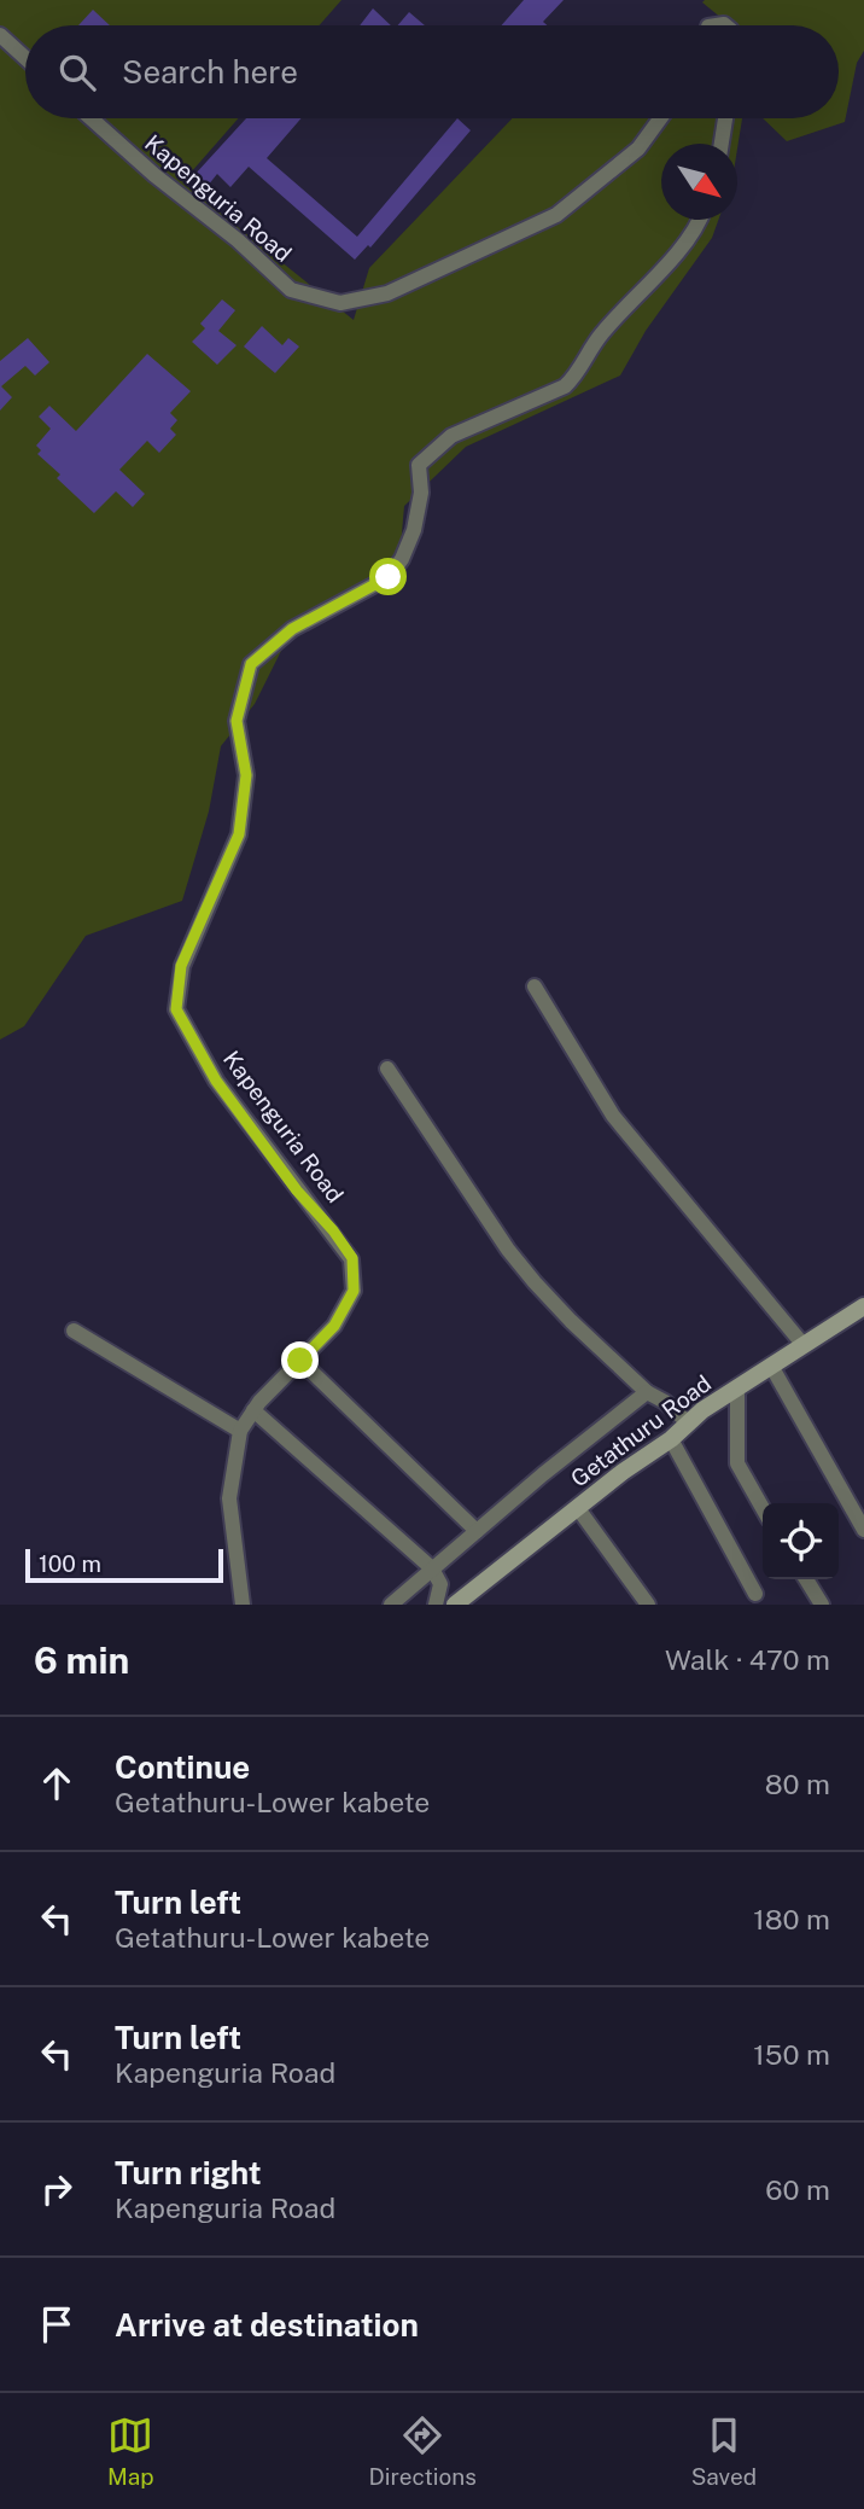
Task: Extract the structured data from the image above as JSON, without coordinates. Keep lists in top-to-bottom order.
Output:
{
  "streets": {
    "main road": ["Getathuru Road"],
    "street": ["Kapenguria Road"]
  },
  "scale_bar": "100 m",
  "north": "bottom right",
  "page": {
    "search": "Search here",
    "scale": "100 m",
    "heading": ["6 min", "Walk · 470 m"],
    "list": [
      ["Continue", "Getathuru-Lower kabete", "80 m"],
      ["Turn left", "Getathuru-Lower kabete", "180 m"],
      ["Turn left", "Kapenguria Road", "150 m"],
      ["Turn right", "Kapenguria Road", "60 m"],
      "Arrive at destination"
    ],
    "nav": ["Map", "Directions", "Saved"]
  }
}
